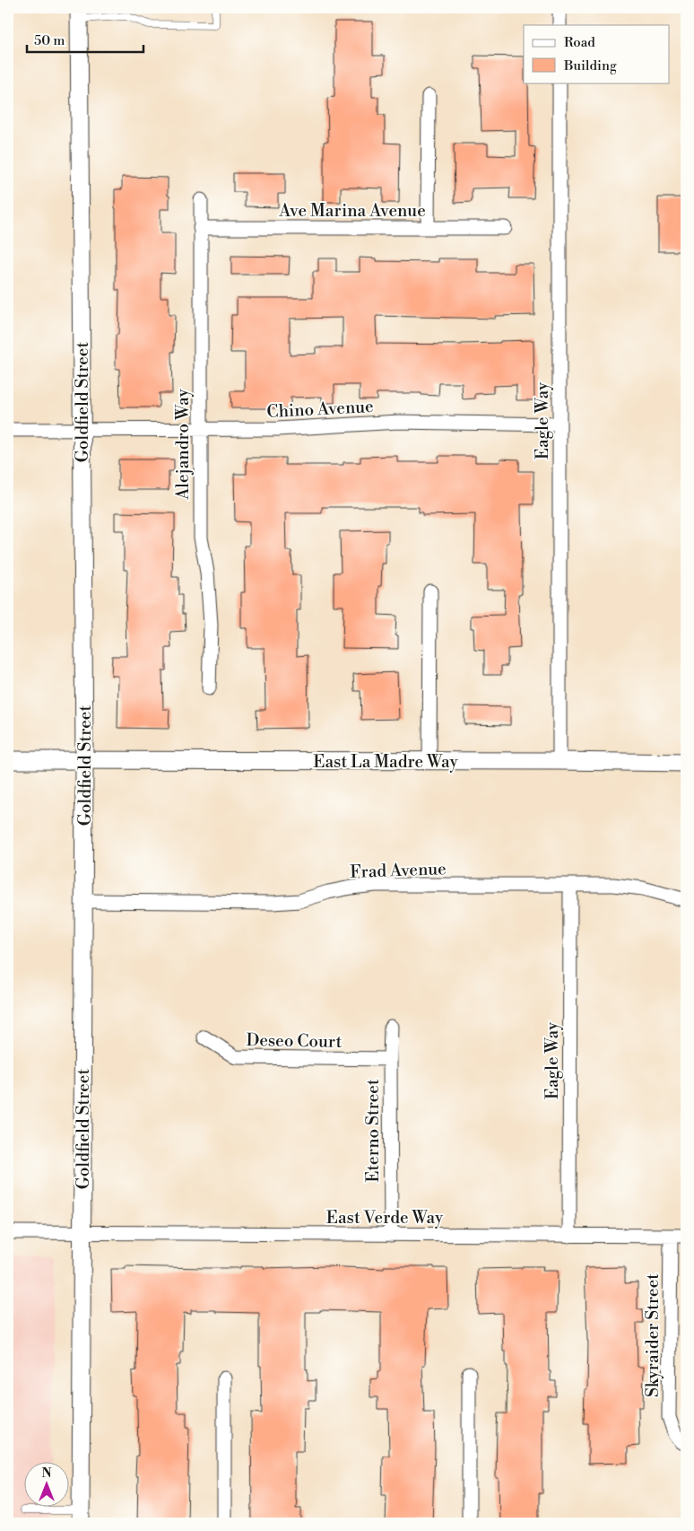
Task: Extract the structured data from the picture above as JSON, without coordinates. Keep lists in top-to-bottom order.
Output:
{
  "streets": {
    "street": [
      "Ave Marina Avenue",
      "Goldfield Street",
      "Chino Avenue",
      "Eagle Way",
      "Alejandro Way",
      "East La Madre Way",
      "Frad Avenue",
      "Deseo Court",
      "Eterno Street",
      "East Verde Way",
      "Skyraider Street"
    ]
  },
  "crossings": [
    ["Ave Marina Avenue", "Alejandro Way"],
    ["Goldfield Street", "Chino Avenue"],
    ["Goldfield Street", "East La Madre Way"],
    ["Goldfield Street", "Frad Avenue"],
    ["Goldfield Street", "East Verde Way"],
    ["Chino Avenue", "Eagle Way"],
    ["Chino Avenue", "Alejandro Way"],
    ["Eagle Way", "East La Madre Way"],
    ["Eagle Way", "Frad Avenue"],
    ["Eagle Way", "East Verde Way"],
    ["Deseo Court", "Eterno Street"],
    ["Eterno Street", "East Verde Way"],
    ["East Verde Way", "Skyraider Street"]
  ],
  "legend": ["Road", "Building"],
  "scale_bar": "50 m",
  "north": "top"
}
